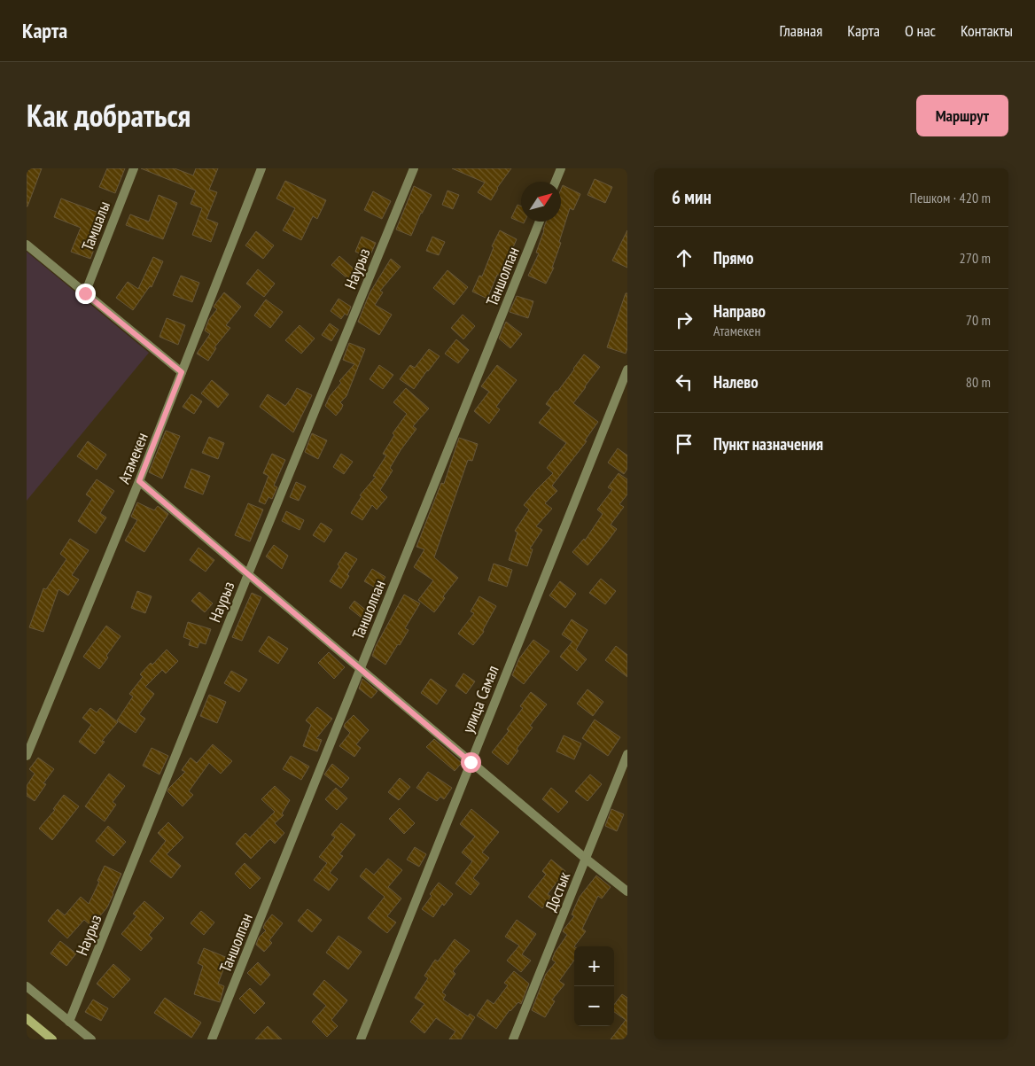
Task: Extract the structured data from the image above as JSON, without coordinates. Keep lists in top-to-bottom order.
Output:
{
  "streets": {
    "street": [
      "Тамшалы",
      "Наурыз",
      "Таншолпан",
      "Атамекен",
      "улица Самал",
      "Достык"
    ]
  },
  "north": "top right",
  "page": {
    "header": "Карта",
    "nav": [
      "Главная",
      "Карта",
      "О нас",
      "Контакты"
    ],
    "title": "Как добраться",
    "buttons": "Маршрут",
    "heading": ["6 мин", "Пешком · 420 m"],
    "list": [
      ["Прямо", "270 m"],
      ["Направо", "Атамекен", "70 m"],
      ["Налево", "80 m"],
      "Пункт назначения"
    ],
    "map_buttons": ["+", "−"]
  }
}
